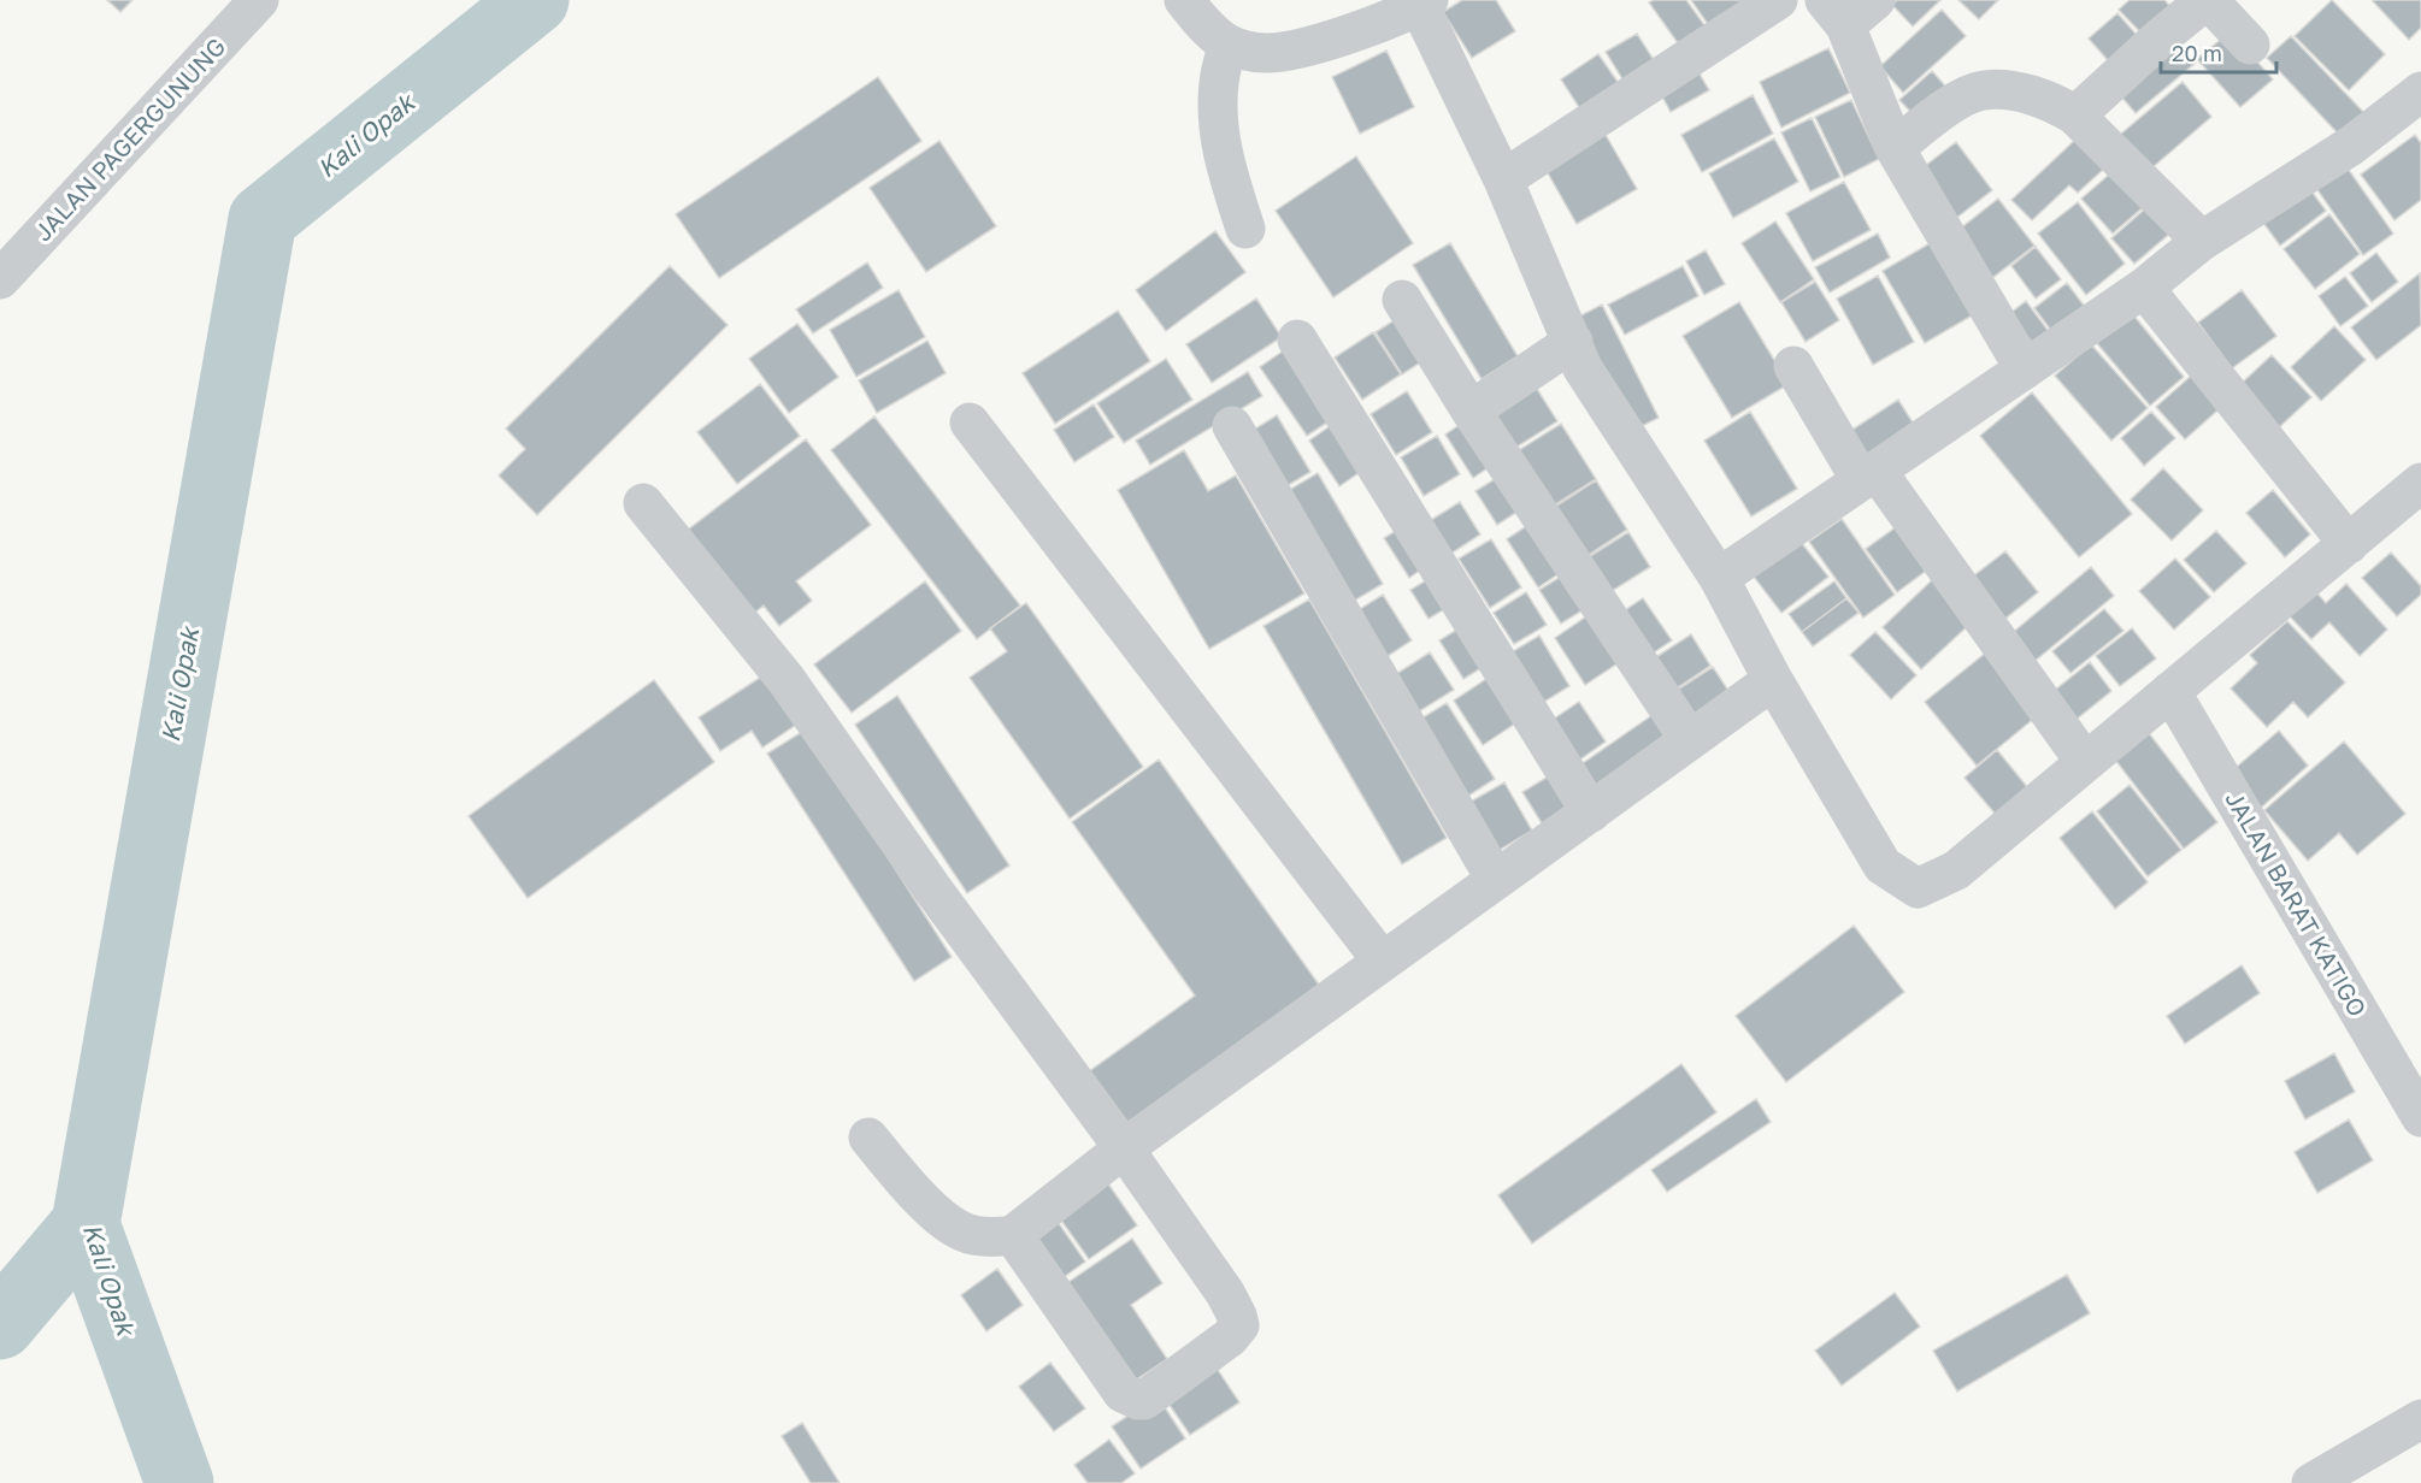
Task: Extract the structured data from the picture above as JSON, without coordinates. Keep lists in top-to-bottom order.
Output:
{
  "streets": {
    "street": ["JALAN PAGERGUNUNG", "JALAN BARAT KATIGO"]
  },
  "water": ["Kali Opak"],
  "scale_bar": "20 m"
}
